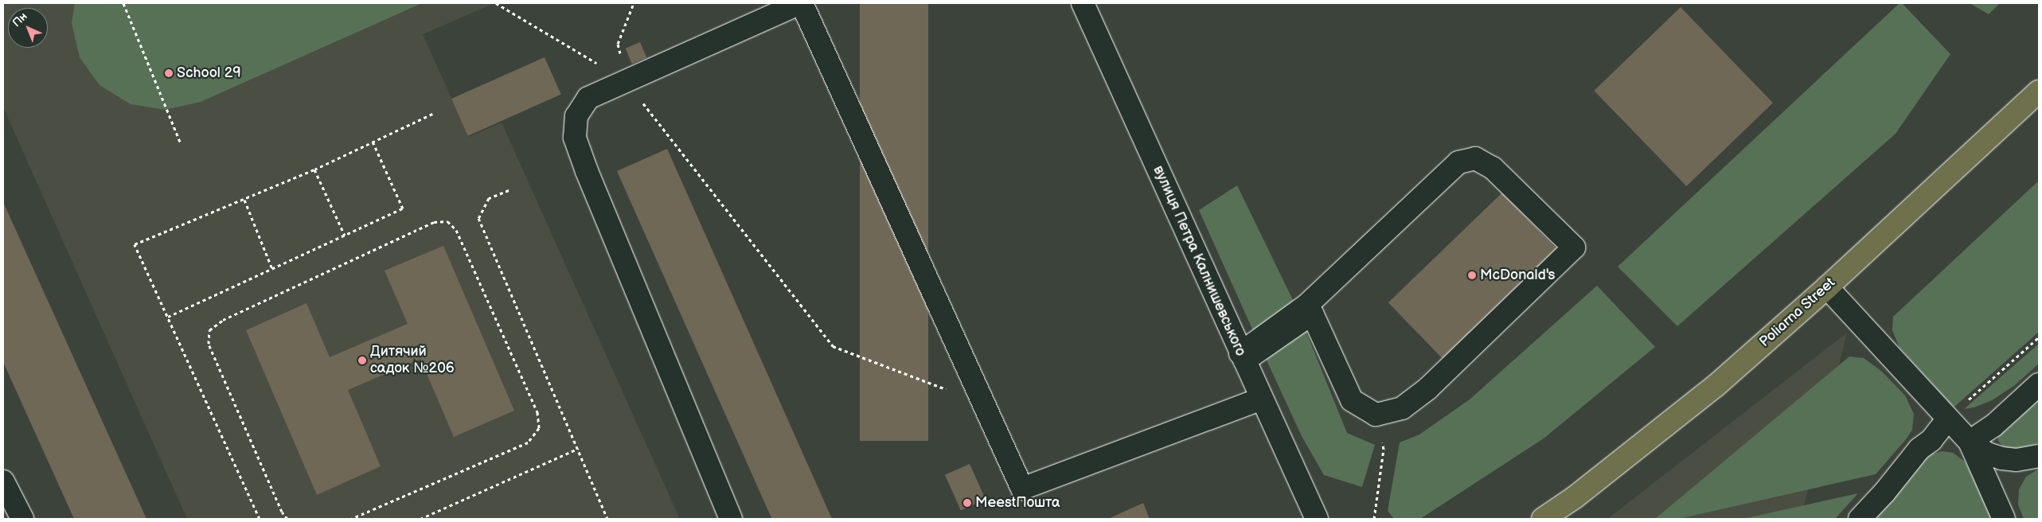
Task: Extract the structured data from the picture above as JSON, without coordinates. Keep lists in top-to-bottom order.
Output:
{
  "streets": {
    "main road": ["Poliarna Street"],
    "street": ["вулиця Петра Калнишевського"]
  },
  "places": [
    "School 29",
    "McDonald's",
    "Дитячий садок №206",
    "MeestПошта"
  ],
  "north": "top left"
}
